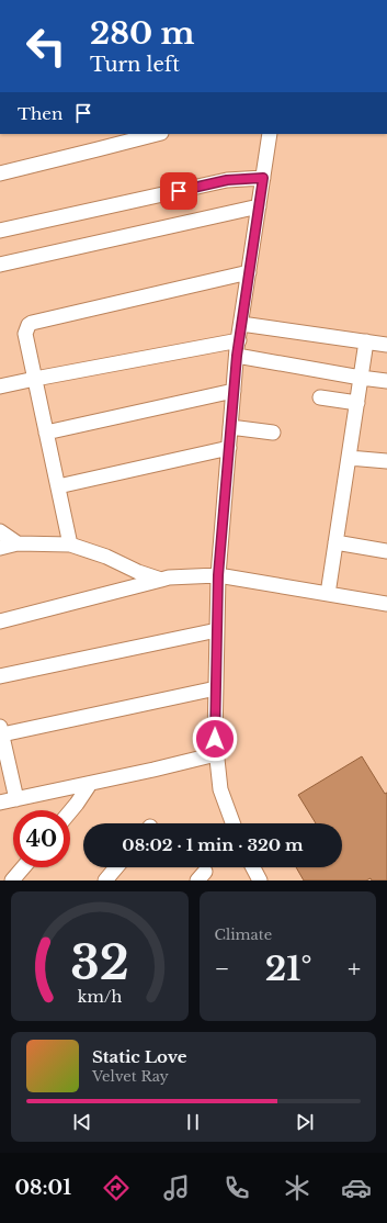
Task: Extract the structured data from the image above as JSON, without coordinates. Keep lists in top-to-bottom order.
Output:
{
  "page": {
    "turn": ["280 m", "Turn left"],
    "then": "Then",
    "limit": "40",
    "trip": "08:02 · 1 min · 320 m",
    "tile": "Climate",
    "heat": ["−", "21°", "+"],
    "song": ["Static Love", "Velvet Ray"],
    "tabs": "08:01",
    "gauge": ["32", "km/h"]
  }
}
